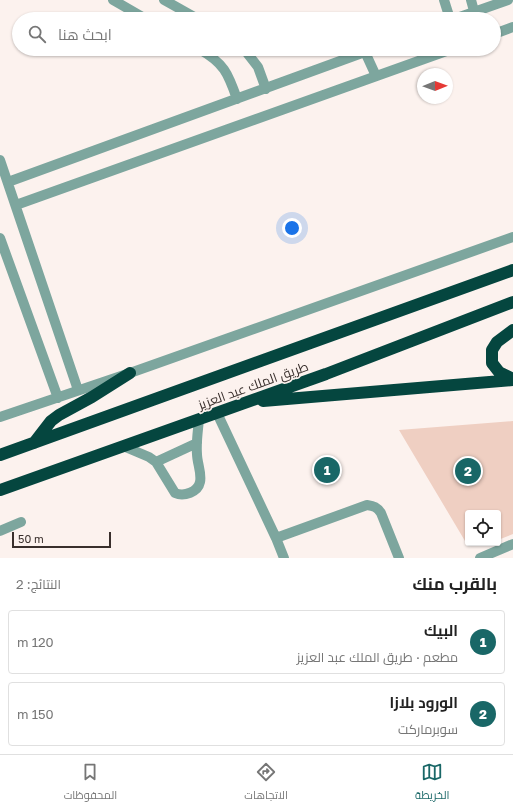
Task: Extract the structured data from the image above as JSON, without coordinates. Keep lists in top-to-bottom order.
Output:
{
  "streets": {
    "highway": ["طريق الملك عبد العزيز"]
  },
  "scale_bar": "50 m",
  "north": "right",
  "page": {
    "search": "ابحث هنا",
    "pins": ["1", "2"],
    "scale": "50 m",
    "heading": ["بالقرب منك", "النتائج: 2"],
    "list": [
      {
        "mark": "1",
        "name": "البيك",
        "note": "مطعم · طريق الملك عبد العزيز",
        "value": "120 m"
      },
      {
        "mark": "2",
        "name": "الورود بلازا",
        "note": "سوبرماركت",
        "value": "150 m"
      }
    ],
    "nav": ["الخريطة", "الاتجاهات", "المحفوظات"]
  }
}
